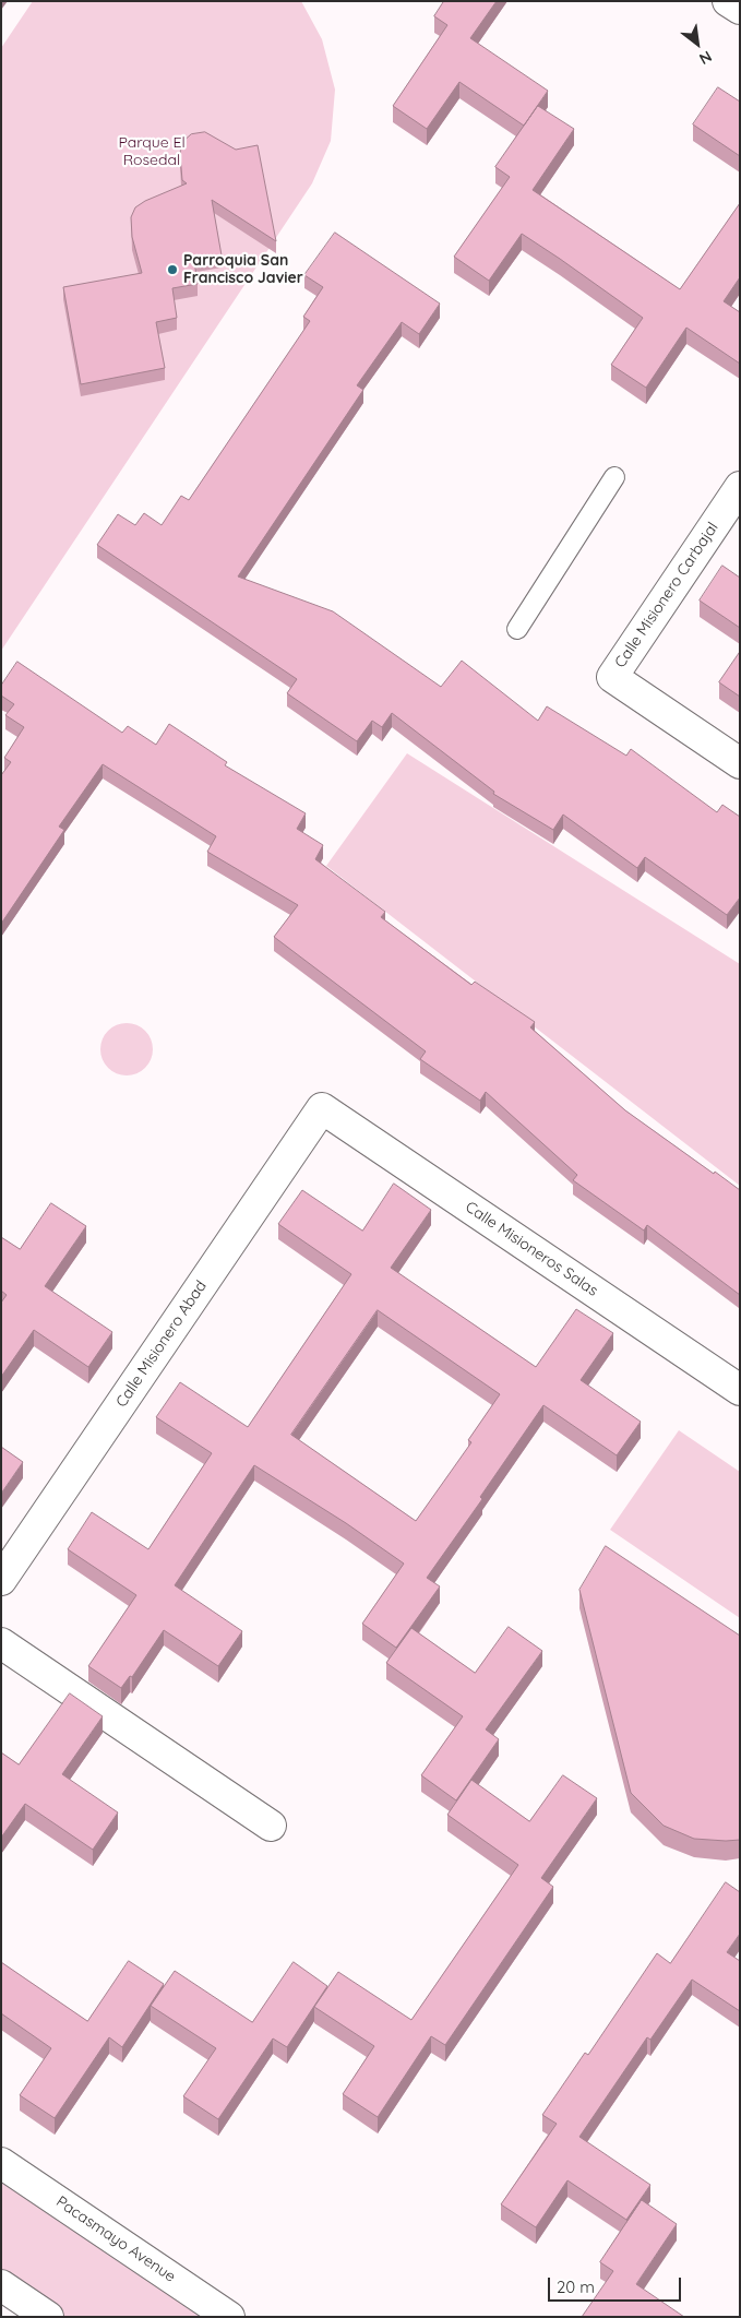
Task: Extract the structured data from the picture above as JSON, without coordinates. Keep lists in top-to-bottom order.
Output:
{
  "streets": {
    "street": [
      "Calle Misionero Carbajal",
      "Calle Misioneros Salas",
      "Calle Misionero Abad",
      "Pacasmayo Avenue"
    ]
  },
  "crossings": [
    ["Calle Misioneros Salas", "Calle Misionero Abad"]
  ],
  "parks": ["Parque El Rosedal"],
  "places": ["Parroquia San Francisco Javier"],
  "scale_bar": "20 m",
  "north": "bottom right"
}
